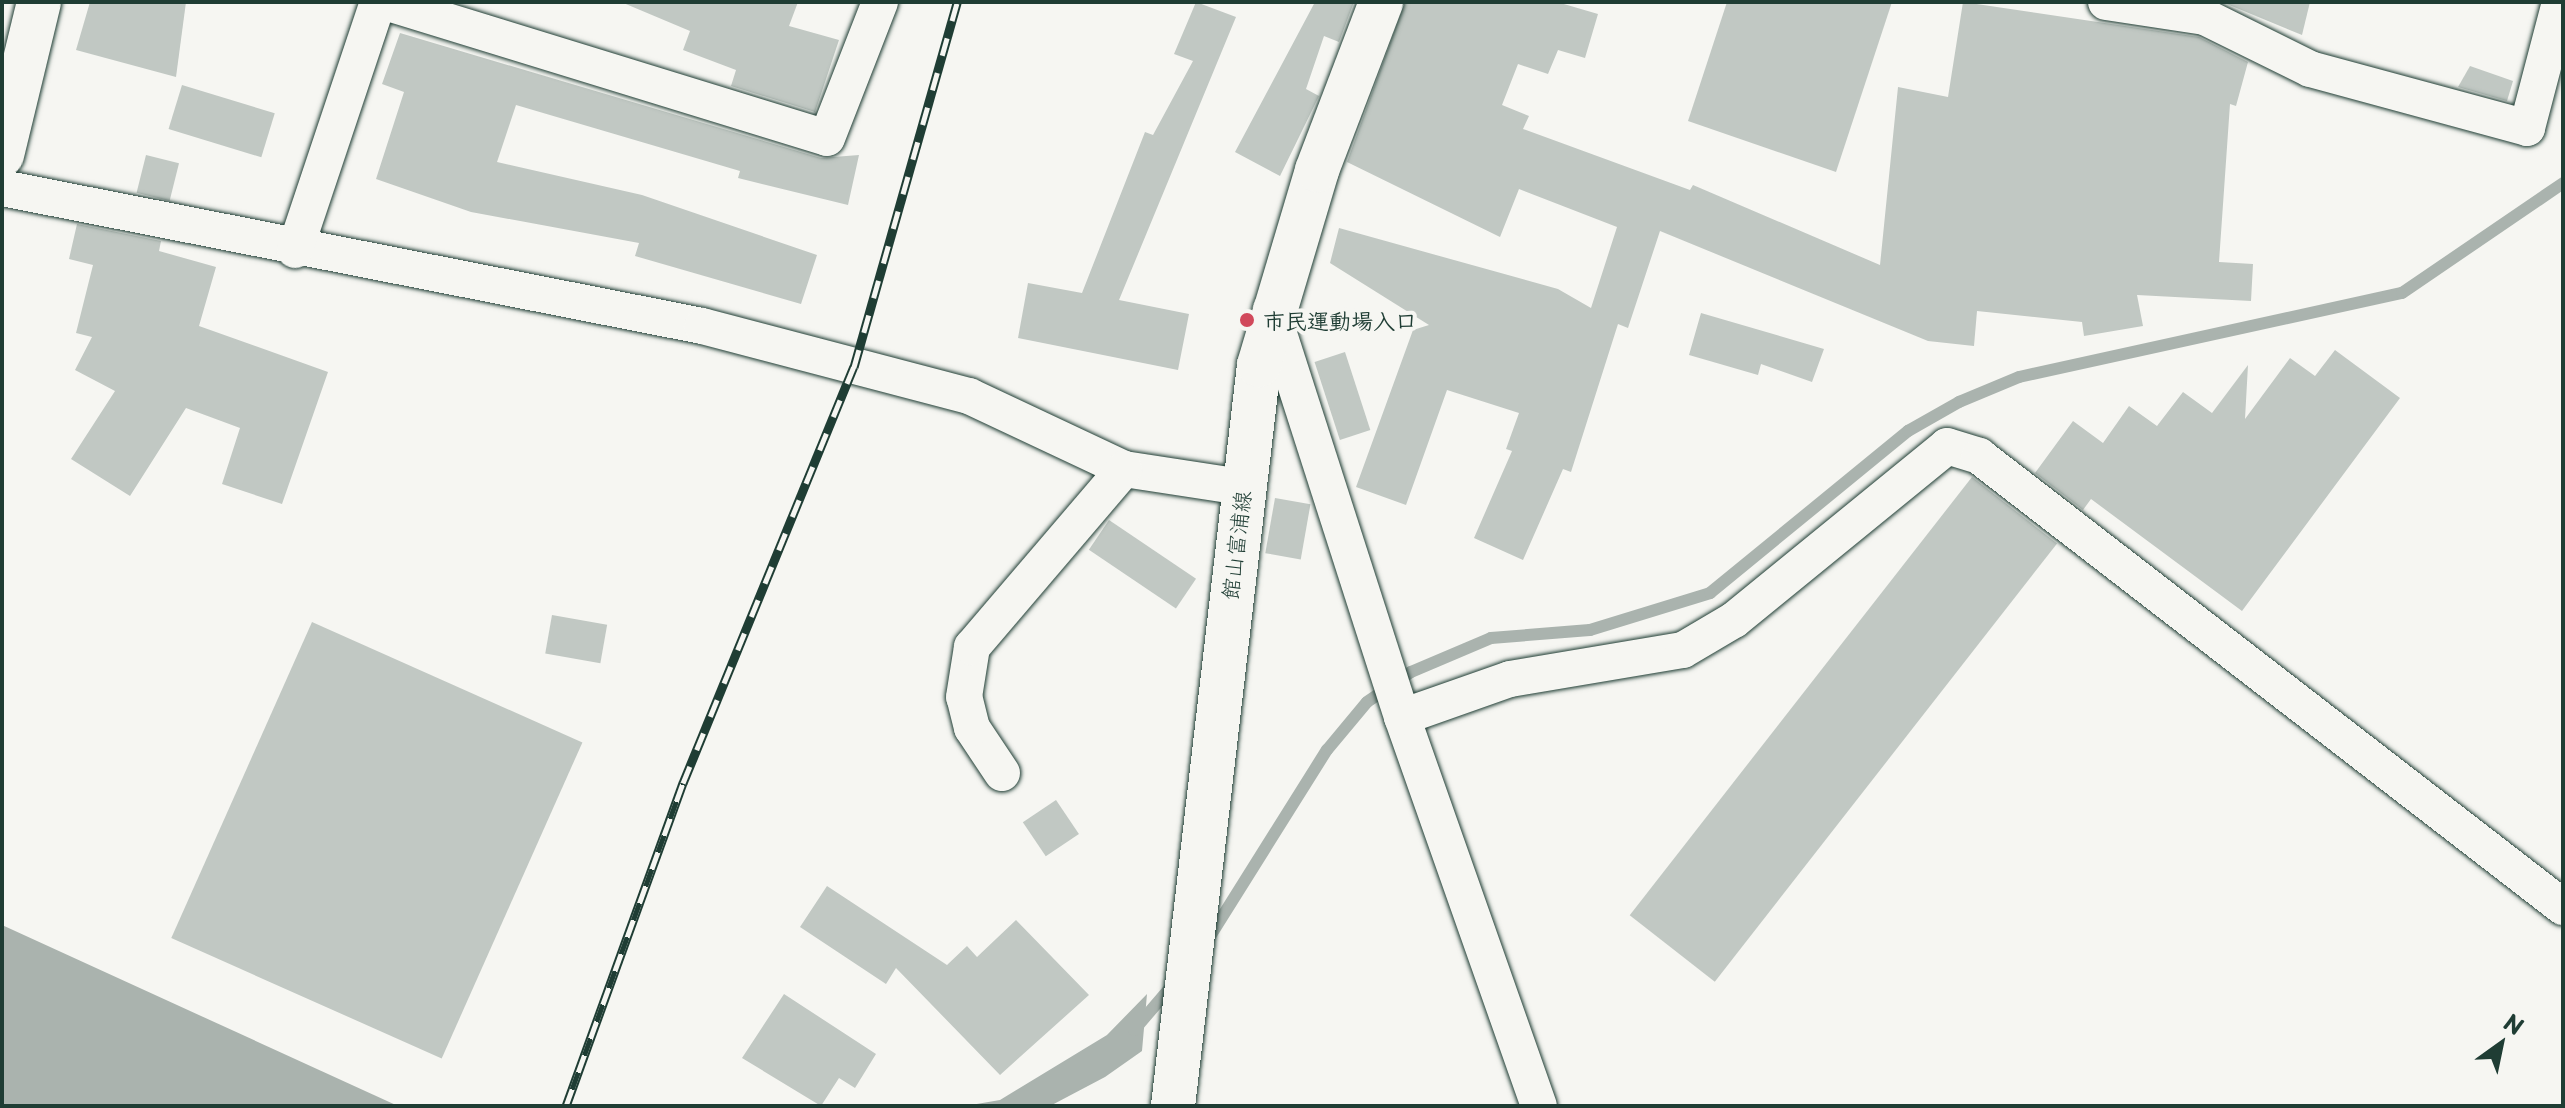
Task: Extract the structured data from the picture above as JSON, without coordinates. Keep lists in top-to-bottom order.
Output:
{
  "streets": {
    "main road": ["館山富浦線"]
  },
  "places": ["市民運動場入口"],
  "north": "top right"
}
